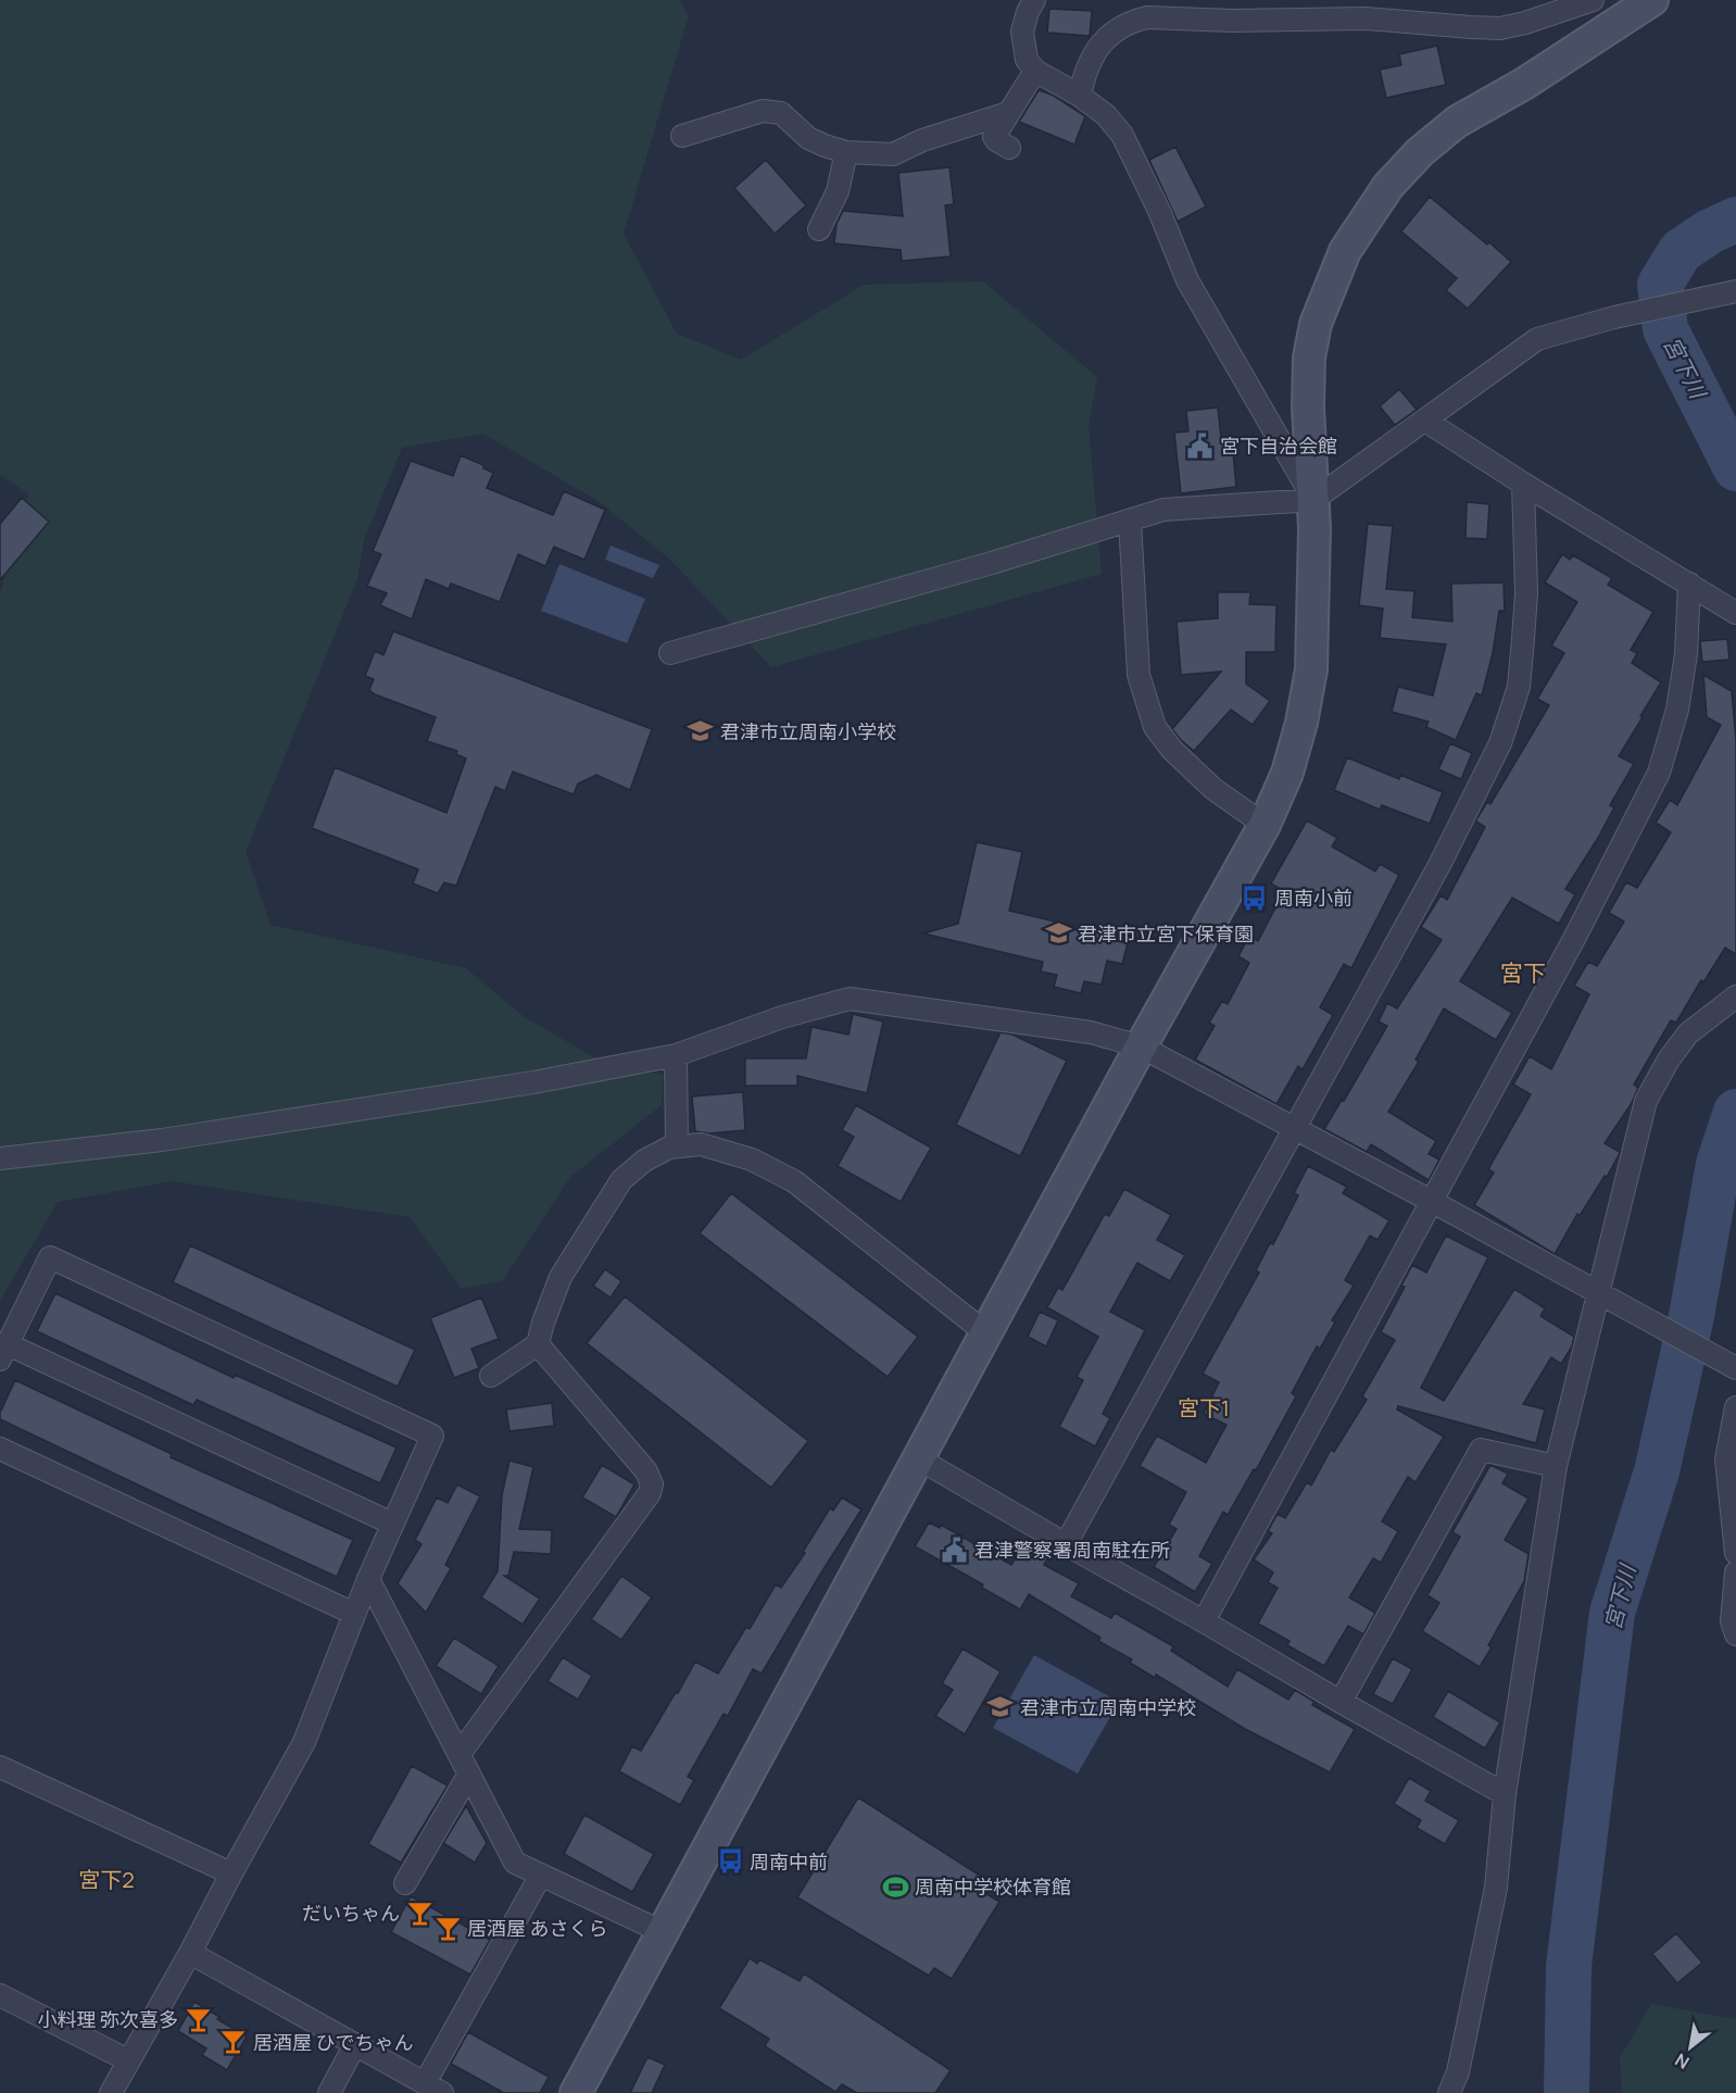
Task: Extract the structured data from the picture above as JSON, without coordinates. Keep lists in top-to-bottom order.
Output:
{
  "districts": ["宮下", "宮下1", "宮下2"],
  "water": ["宮下川"],
  "places": {
    "public building": ["宮下自治会館", "君津警察署周南駐在所"],
    "school or university": ["君津市立周南小学校", "君津市立宮下保育園", "君津市立周南中学校"],
    "bus stop": ["周南小前", "周南中前"],
    "sports": ["周南中学校体育館"],
    "bar": [
      "だいちゃん",
      "居酒屋 あさくら",
      "小料理 弥次喜多",
      "居酒屋 ひでちゃん"
    ]
  },
  "north": "bottom left"
}
